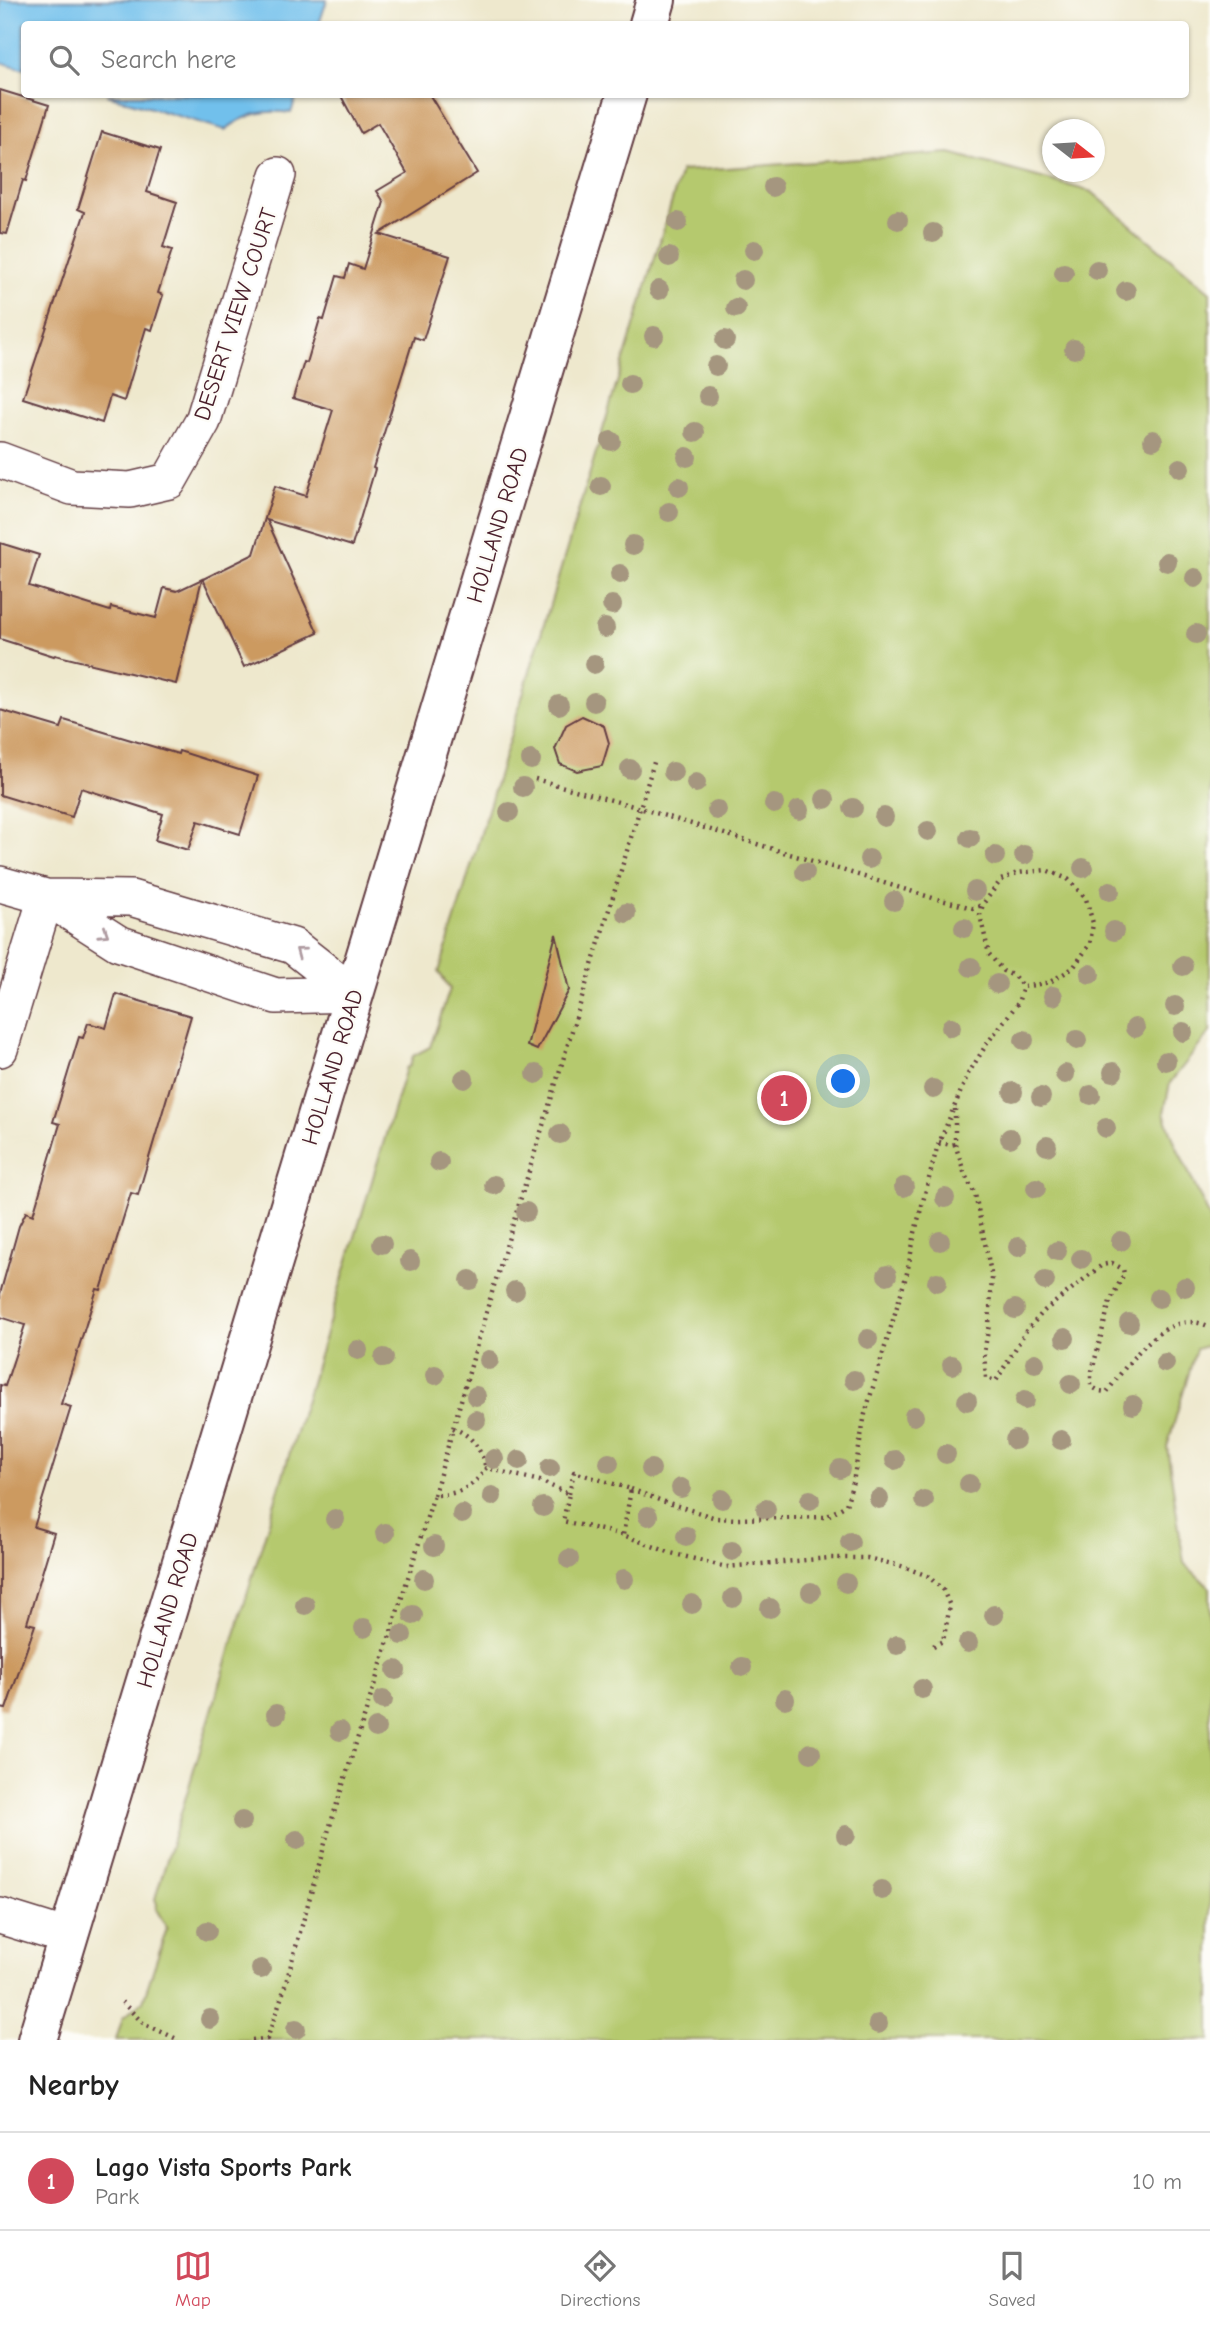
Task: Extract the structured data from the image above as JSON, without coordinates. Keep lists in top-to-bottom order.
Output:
{
  "streets": {
    "main road": ["HOLLAND ROAD"],
    "street": ["DESERT VIEW COURT"]
  },
  "north": "right",
  "page": {
    "search": "Search here",
    "pins": "1",
    "heading": "Nearby",
    "list": [
      {
        "mark": "1",
        "name": "Lago Vista Sports Park",
        "note": "Park",
        "value": "10 m"
      }
    ],
    "nav": ["Map", "Directions", "Saved"]
  }
}
